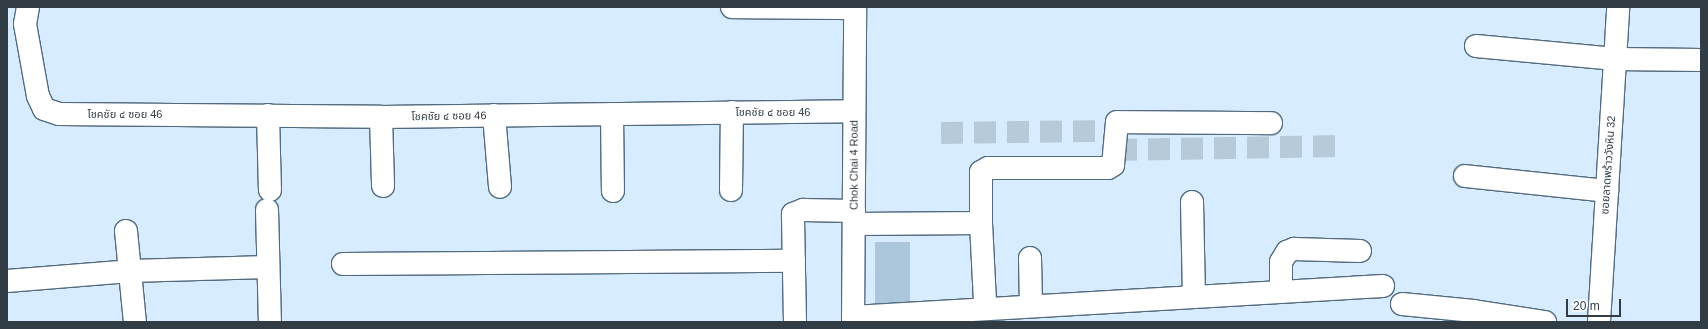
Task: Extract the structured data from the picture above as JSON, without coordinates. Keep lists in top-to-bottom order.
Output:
{
  "streets": {
    "street": ["โชคชัย ๔ ซอย 46", "Chok Chai 4 Road", "ซอยลาดพร้าววังหิน 32"]
  },
  "crossings": [
    ["โชคชัย ๔ ซอย 46", "Chok Chai 4 Road"]
  ],
  "scale_bar": "20 m"
}
